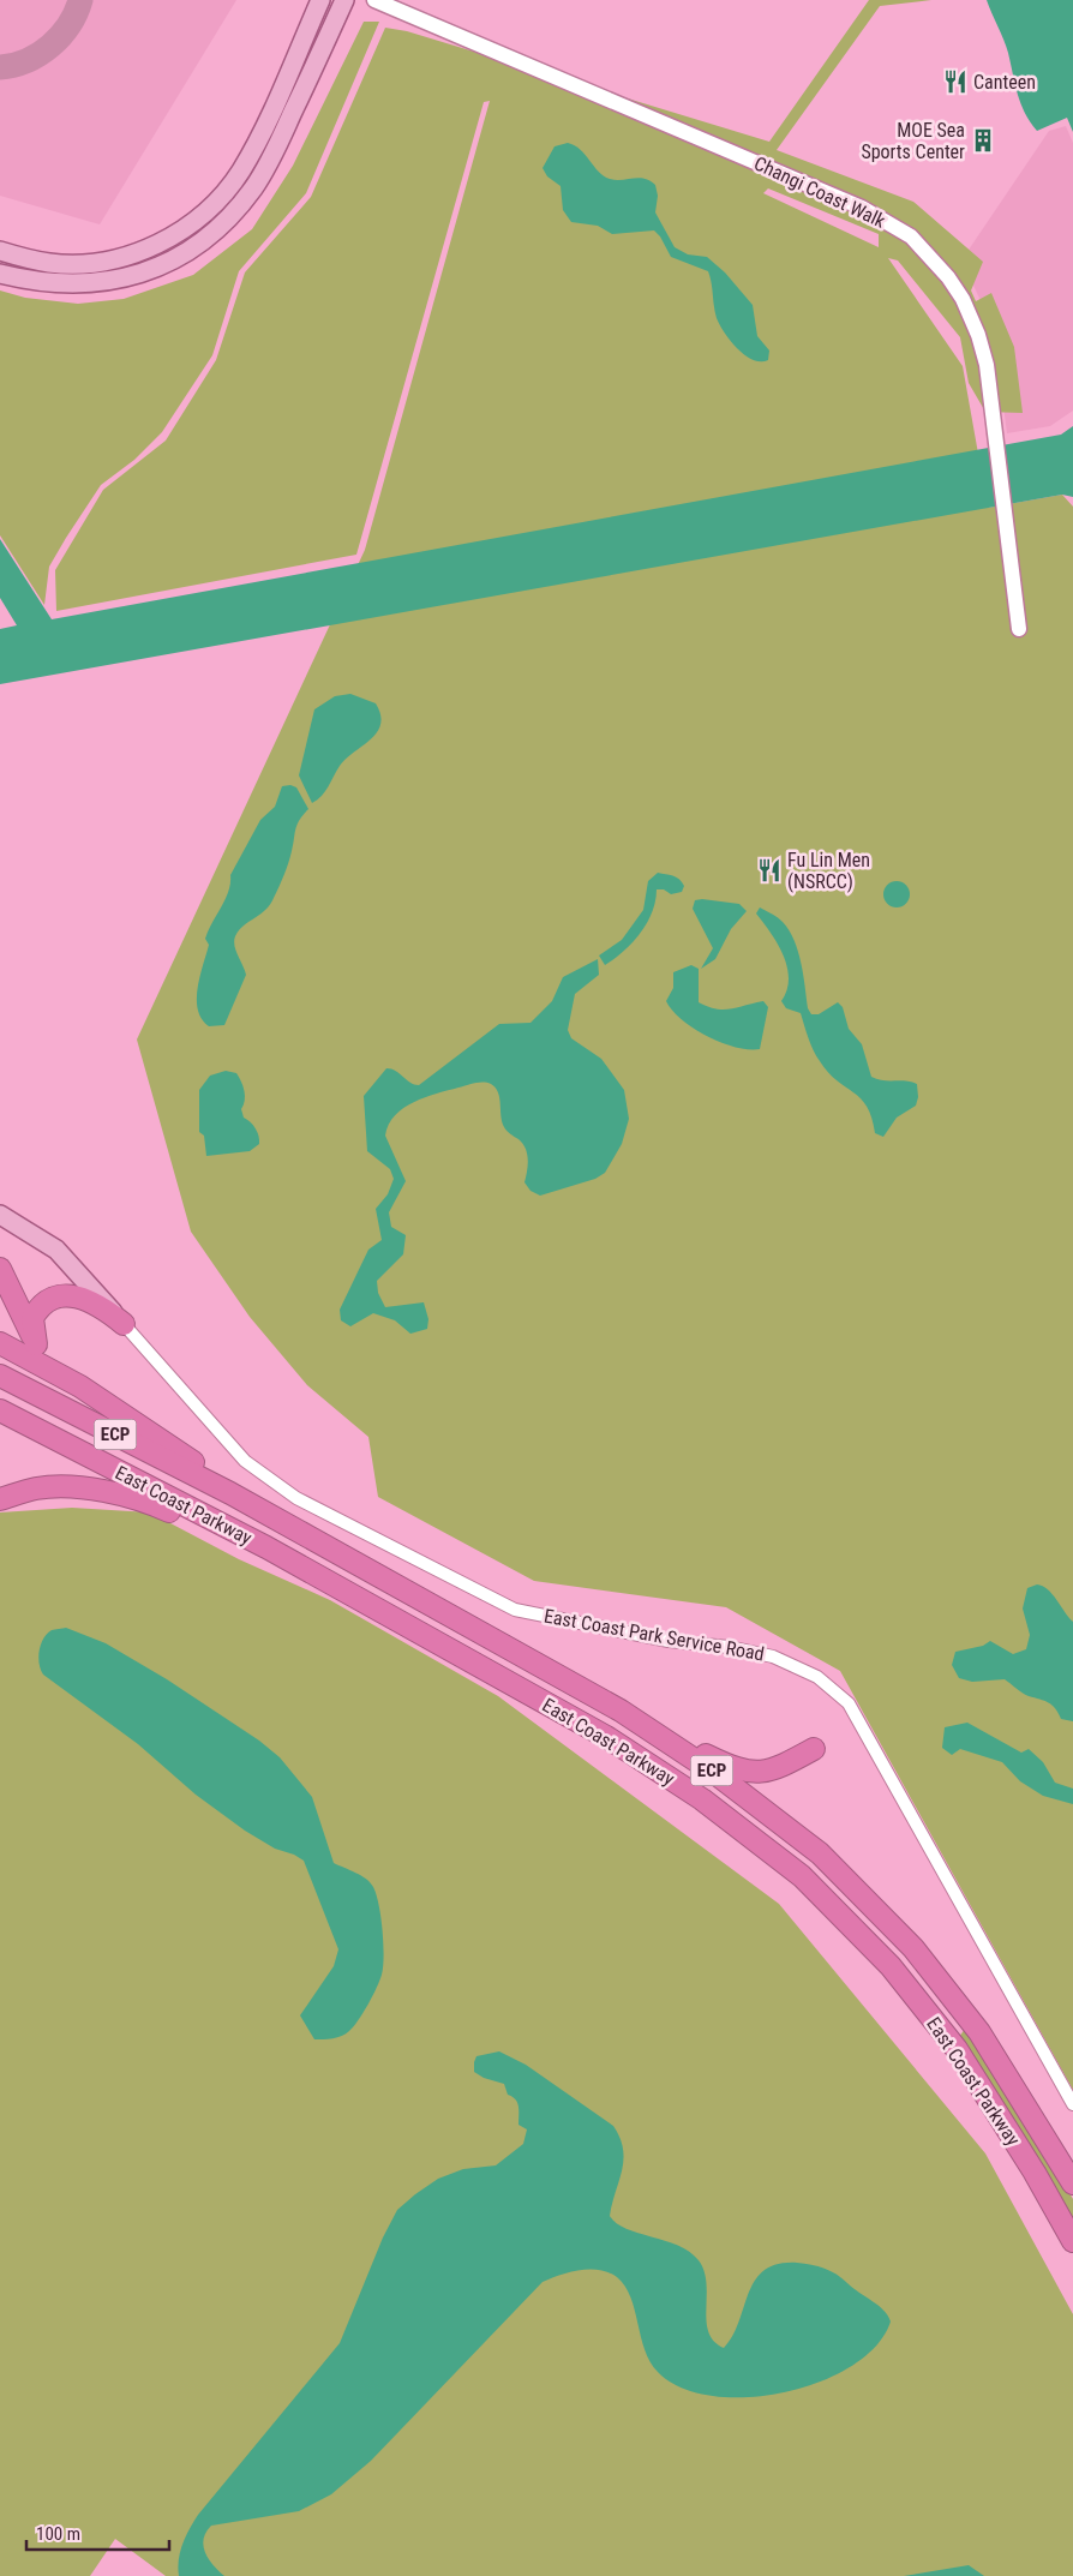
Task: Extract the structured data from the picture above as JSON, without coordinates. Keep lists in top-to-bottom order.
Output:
{
  "streets": {
    "highway": ["ECP", "East Coast Parkway"],
    "street": ["Changi Coast Walk", "East Coast Park Service Road"]
  },
  "places": {
    "restaurant": ["Canteen", "Fu Lin Men (NSRCC)"],
    "building": ["MOE Sea Sports Center"]
  },
  "scale_bar": "100 m"
}
